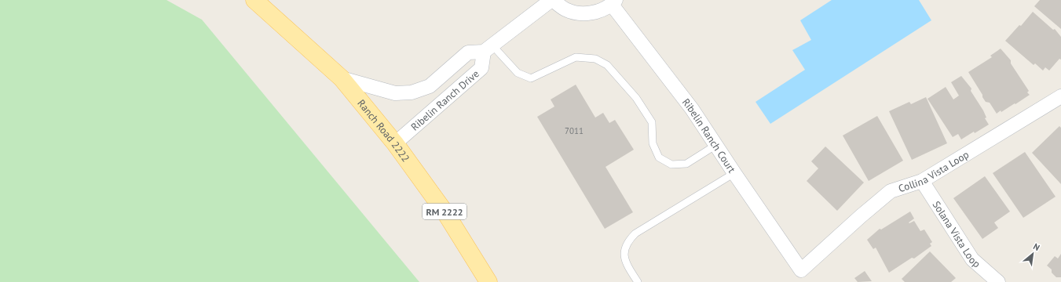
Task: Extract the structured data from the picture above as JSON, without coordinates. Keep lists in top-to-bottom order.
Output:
{
  "streets": {
    "main road": ["Ranch Road 2222", "RM 2222"],
    "street": [
      "Ribelin Ranch Drive",
      "Ribelin Ranch Court",
      "Collina Vista Loop",
      "Solana Vista Loop"
    ]
  },
  "crossings": [
    ["Ribelin Ranch Drive", "Ranch Road 2222"],
    ["Ribelin Ranch Court", "Collina Vista Loop"],
    ["Collina Vista Loop", "Solana Vista Loop"]
  ],
  "house_numbers": ["7011"],
  "north": "top right"
}
